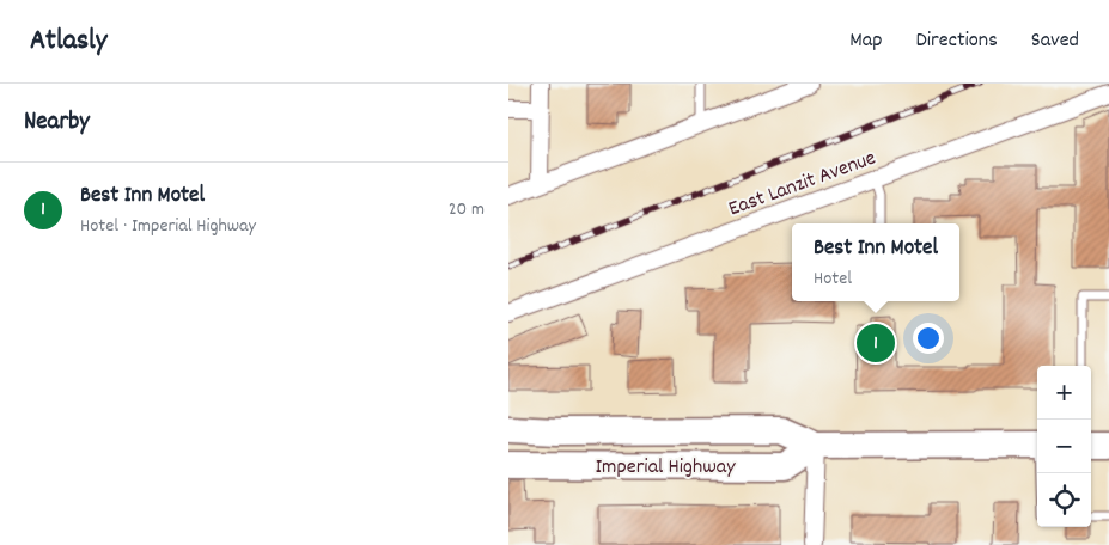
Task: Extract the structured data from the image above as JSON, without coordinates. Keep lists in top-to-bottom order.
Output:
{
  "streets": {
    "main road": ["Imperial Highway"],
    "street": ["East Lanzit Avenue"]
  },
  "page": {
    "header": "Atlasly",
    "nav": ["Map", "Directions", "Saved"],
    "heading": "Nearby",
    "list": [
      {
        "mark": "1",
        "name": "Best Inn Motel",
        "note": "Hotel · Imperial Highway",
        "value": "20 m"
      }
    ],
    "popup": ["Best Inn Motel", "Hotel"],
    "pins": "1",
    "map_buttons": ["+", "−"]
  }
}
